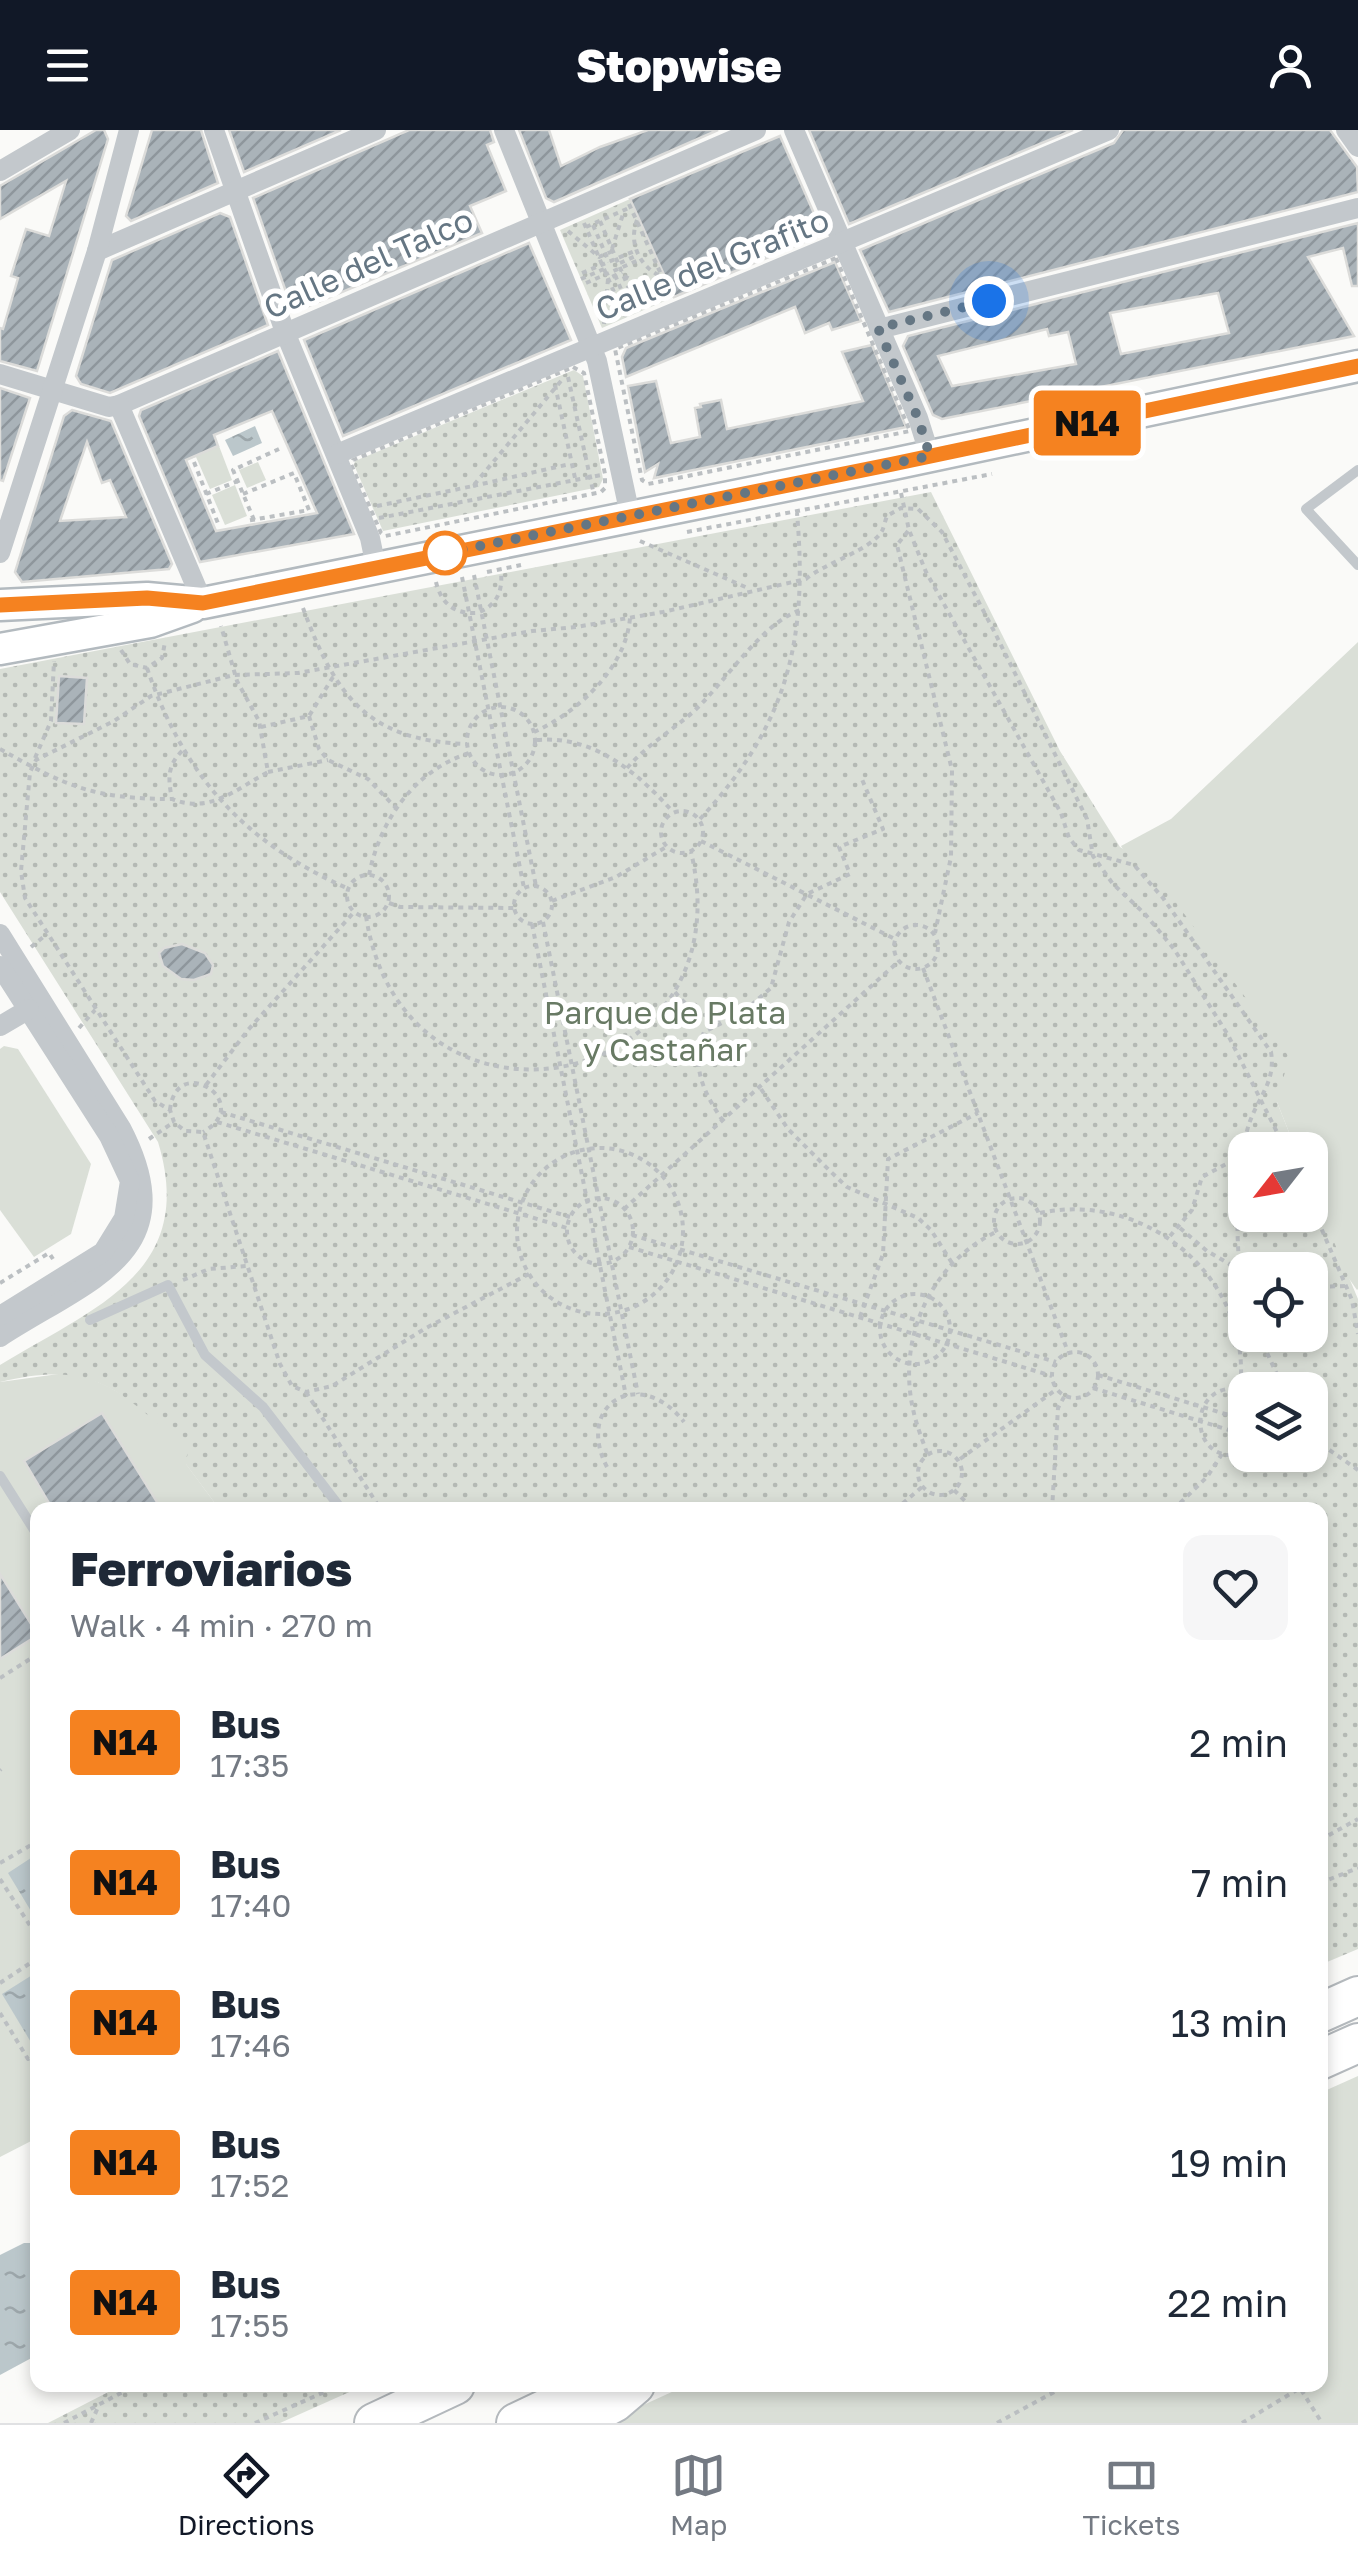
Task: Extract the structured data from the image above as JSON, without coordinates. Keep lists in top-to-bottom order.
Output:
{
  "streets": {
    "street": ["Calle del Talco", "Calle del Grafito"]
  },
  "parks": ["Parque de Plata y Castañar"],
  "lines": ["bus line N14"],
  "north": "bottom left",
  "page": {
    "header": "Stopwise",
    "on_map": "N14",
    "heading": ["Ferroviarios", "Walk · 4 min · 270 m"],
    "list": [
      {
        "mark": "N14",
        "name": "Bus",
        "note": "17:35",
        "value": "2 min"
      },
      {
        "mark": "N14",
        "name": "Bus",
        "note": "17:40",
        "value": "7 min"
      },
      {
        "mark": "N14",
        "name": "Bus",
        "note": "17:46",
        "value": "13 min"
      },
      {
        "mark": "N14",
        "name": "Bus",
        "note": "17:52",
        "value": "19 min"
      },
      {
        "mark": "N14",
        "name": "Bus",
        "note": "17:55",
        "value": "22 min"
      }
    ],
    "tabs": ["Directions", "Map", "Tickets"]
  }
}
